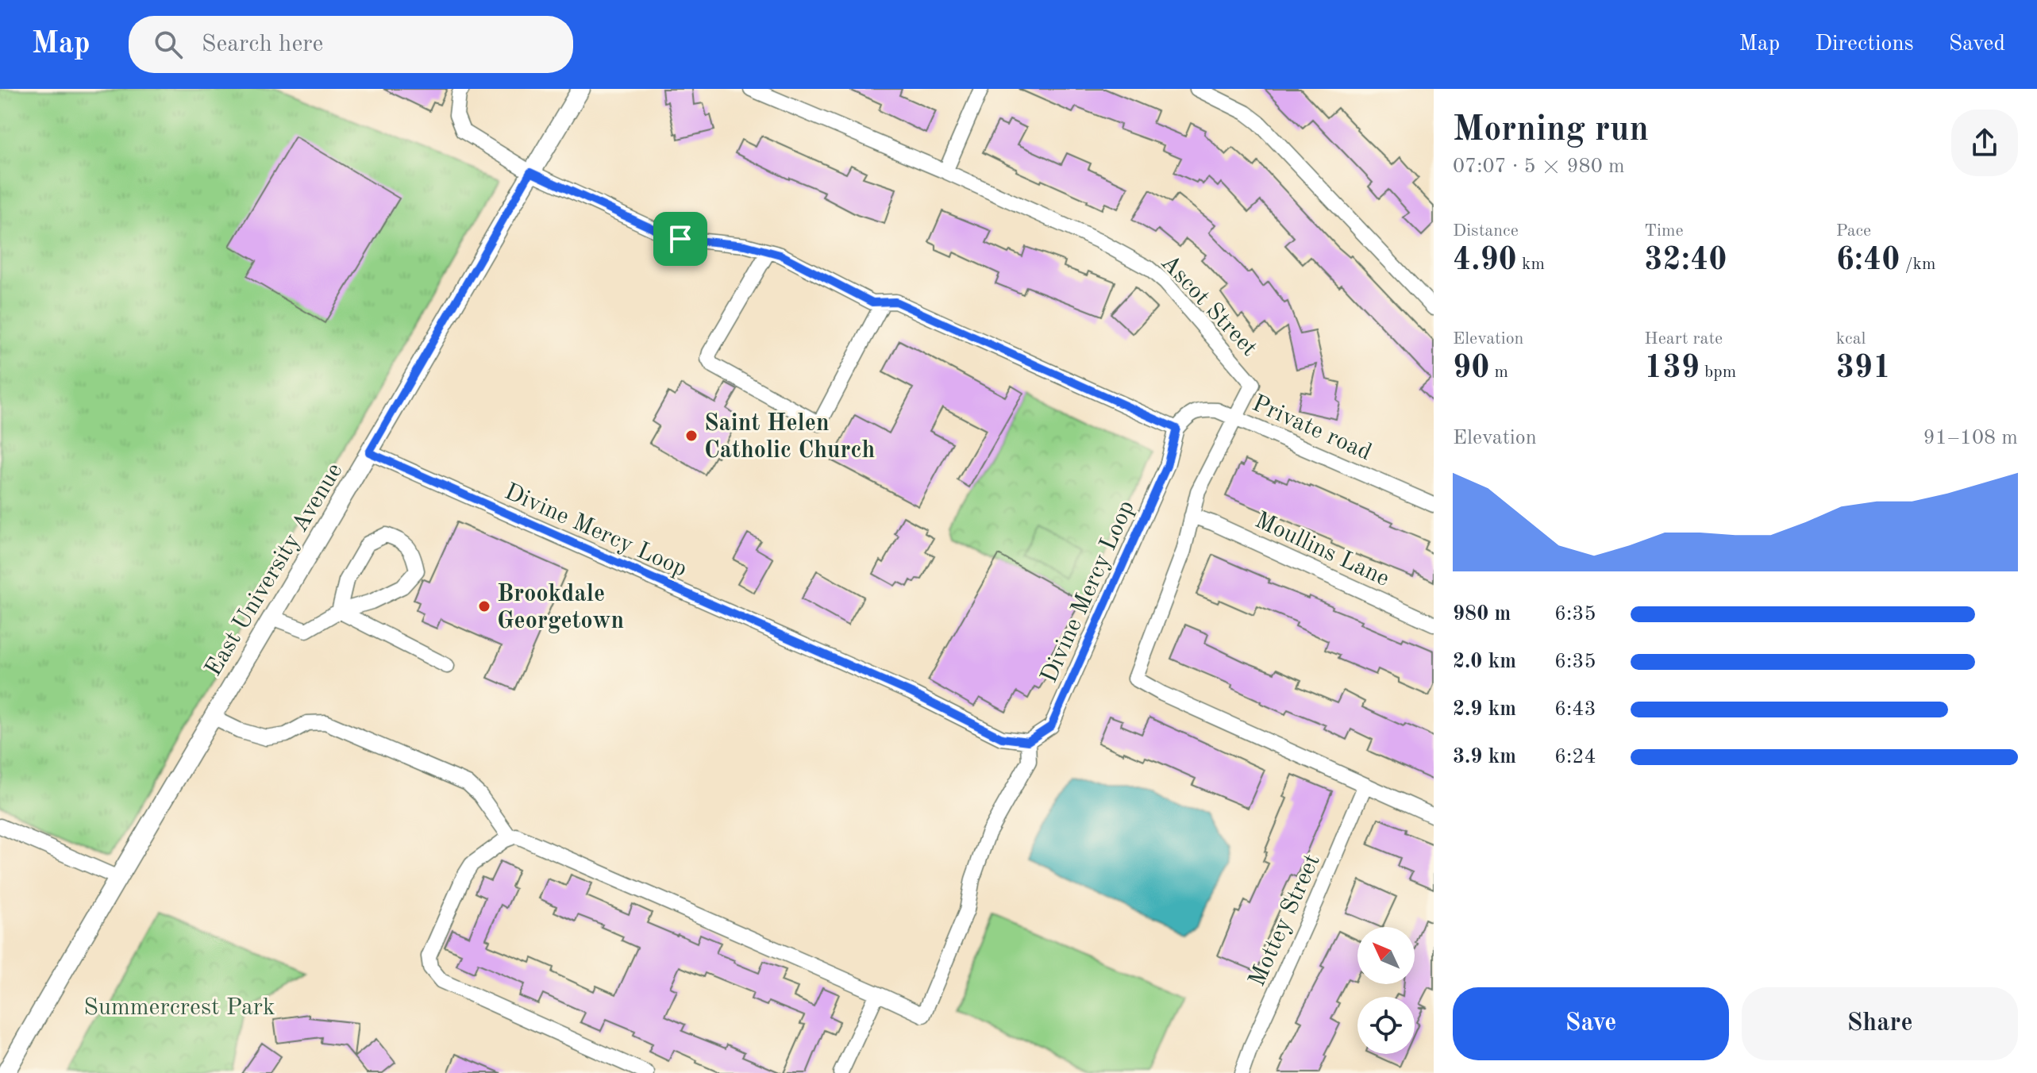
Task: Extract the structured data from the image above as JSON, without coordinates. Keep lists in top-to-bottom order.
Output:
{
  "streets": {
    "main road": ["East University Avenue"],
    "street": [
      "Ascot Street",
      "Private road",
      "Divine Mercy Loop",
      "Moullins Lane",
      "Mottey Street"
    ]
  },
  "crossings": [
    ["Ascot Street", "Private road"],
    ["Ascot Street", "Moullins Lane"],
    ["Ascot Street", "Mottey Street"],
    ["Private road", "Divine Mercy Loop"],
    ["Divine Mercy Loop", "East University Avenue"]
  ],
  "parks": ["Summercrest Park"],
  "places": ["Saint Helen Catholic Church", "Brookdale Georgetown"],
  "north": "top left",
  "page": {
    "header": "Map",
    "search": "Search here",
    "nav": ["Map", "Directions", "Saved"],
    "heading": ["Morning run", "07:07 · 5 × 980 m"],
    "stats": [
      ["Distance", "4.90 km"],
      ["Time", "32:40"],
      ["Pace", "6:40 /km"],
      ["Elevation", "90 m"],
      ["Heart rate", "139 bpm"],
      ["kcal", "391"]
    ],
    "chart": ["Elevation", "91–108 m"],
    "list": [
      {
        "name": "980 m",
        "note": "6:35"
      },
      {
        "name": "2.0 km",
        "note": "6:35"
      },
      {
        "name": "2.9 km",
        "note": "6:43"
      },
      {
        "name": "3.9 km",
        "note": "6:24"
      }
    ],
    "buttons": ["Save", "Share"]
  }
}
